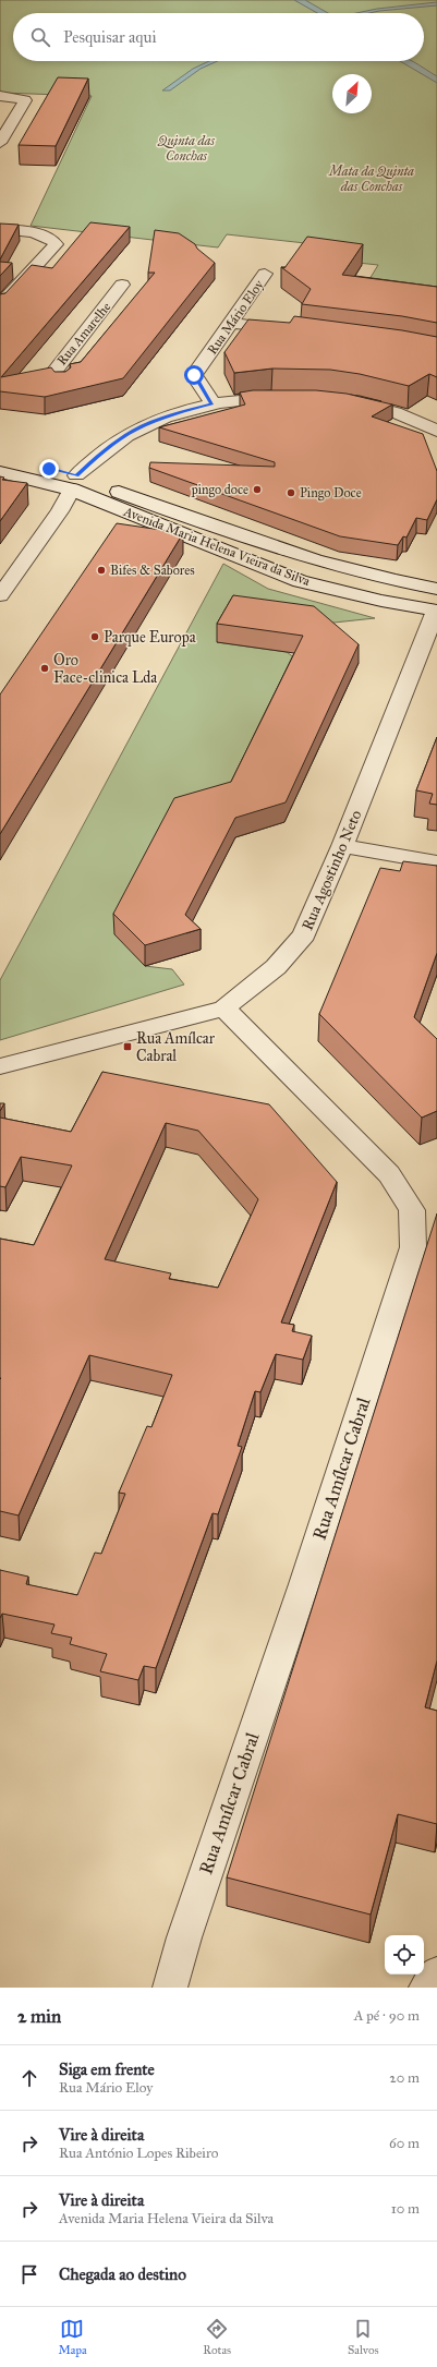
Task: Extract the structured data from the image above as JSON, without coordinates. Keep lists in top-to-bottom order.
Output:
{
  "streets": {
    "street": [
      "Rua Mário Eloy",
      "Rua Amarelhe",
      "Avenida Maria Helena Vieira da Silva",
      "Rua Agostinho Neto",
      "Rua Amílcar Cabral"
    ]
  },
  "crossings": [
    ["Avenida Maria Helena Vieira da Silva", "Rua Agostinho Neto"],
    ["Rua Agostinho Neto", "Rua Amílcar Cabral"]
  ],
  "parks": ["Quinta das Conchas", "Mata da Quinta das Conchas"],
  "places": {
    "other": [
      "pingo doce",
      "Pingo Doce",
      "Bifes & Sabores",
      "Parque Europa",
      "Oro Face-clinica Lda"
    ],
    "transit": ["Rua Amílcar Cabral"]
  },
  "north": "top right",
  "page": {
    "search": "Pesquisar aqui",
    "heading": ["2 min", "A pé · 90 m"],
    "list": [
      ["Siga em frente", "Rua Mário Eloy", "20 m"],
      ["Vire à direita", "Rua António Lopes Ribeiro", "60 m"],
      ["Vire à direita", "Avenida Maria Helena Vieira da Silva", "10 m"],
      "Chegada ao destino"
    ],
    "nav": ["Mapa", "Rotas", "Salvos"]
  }
}
